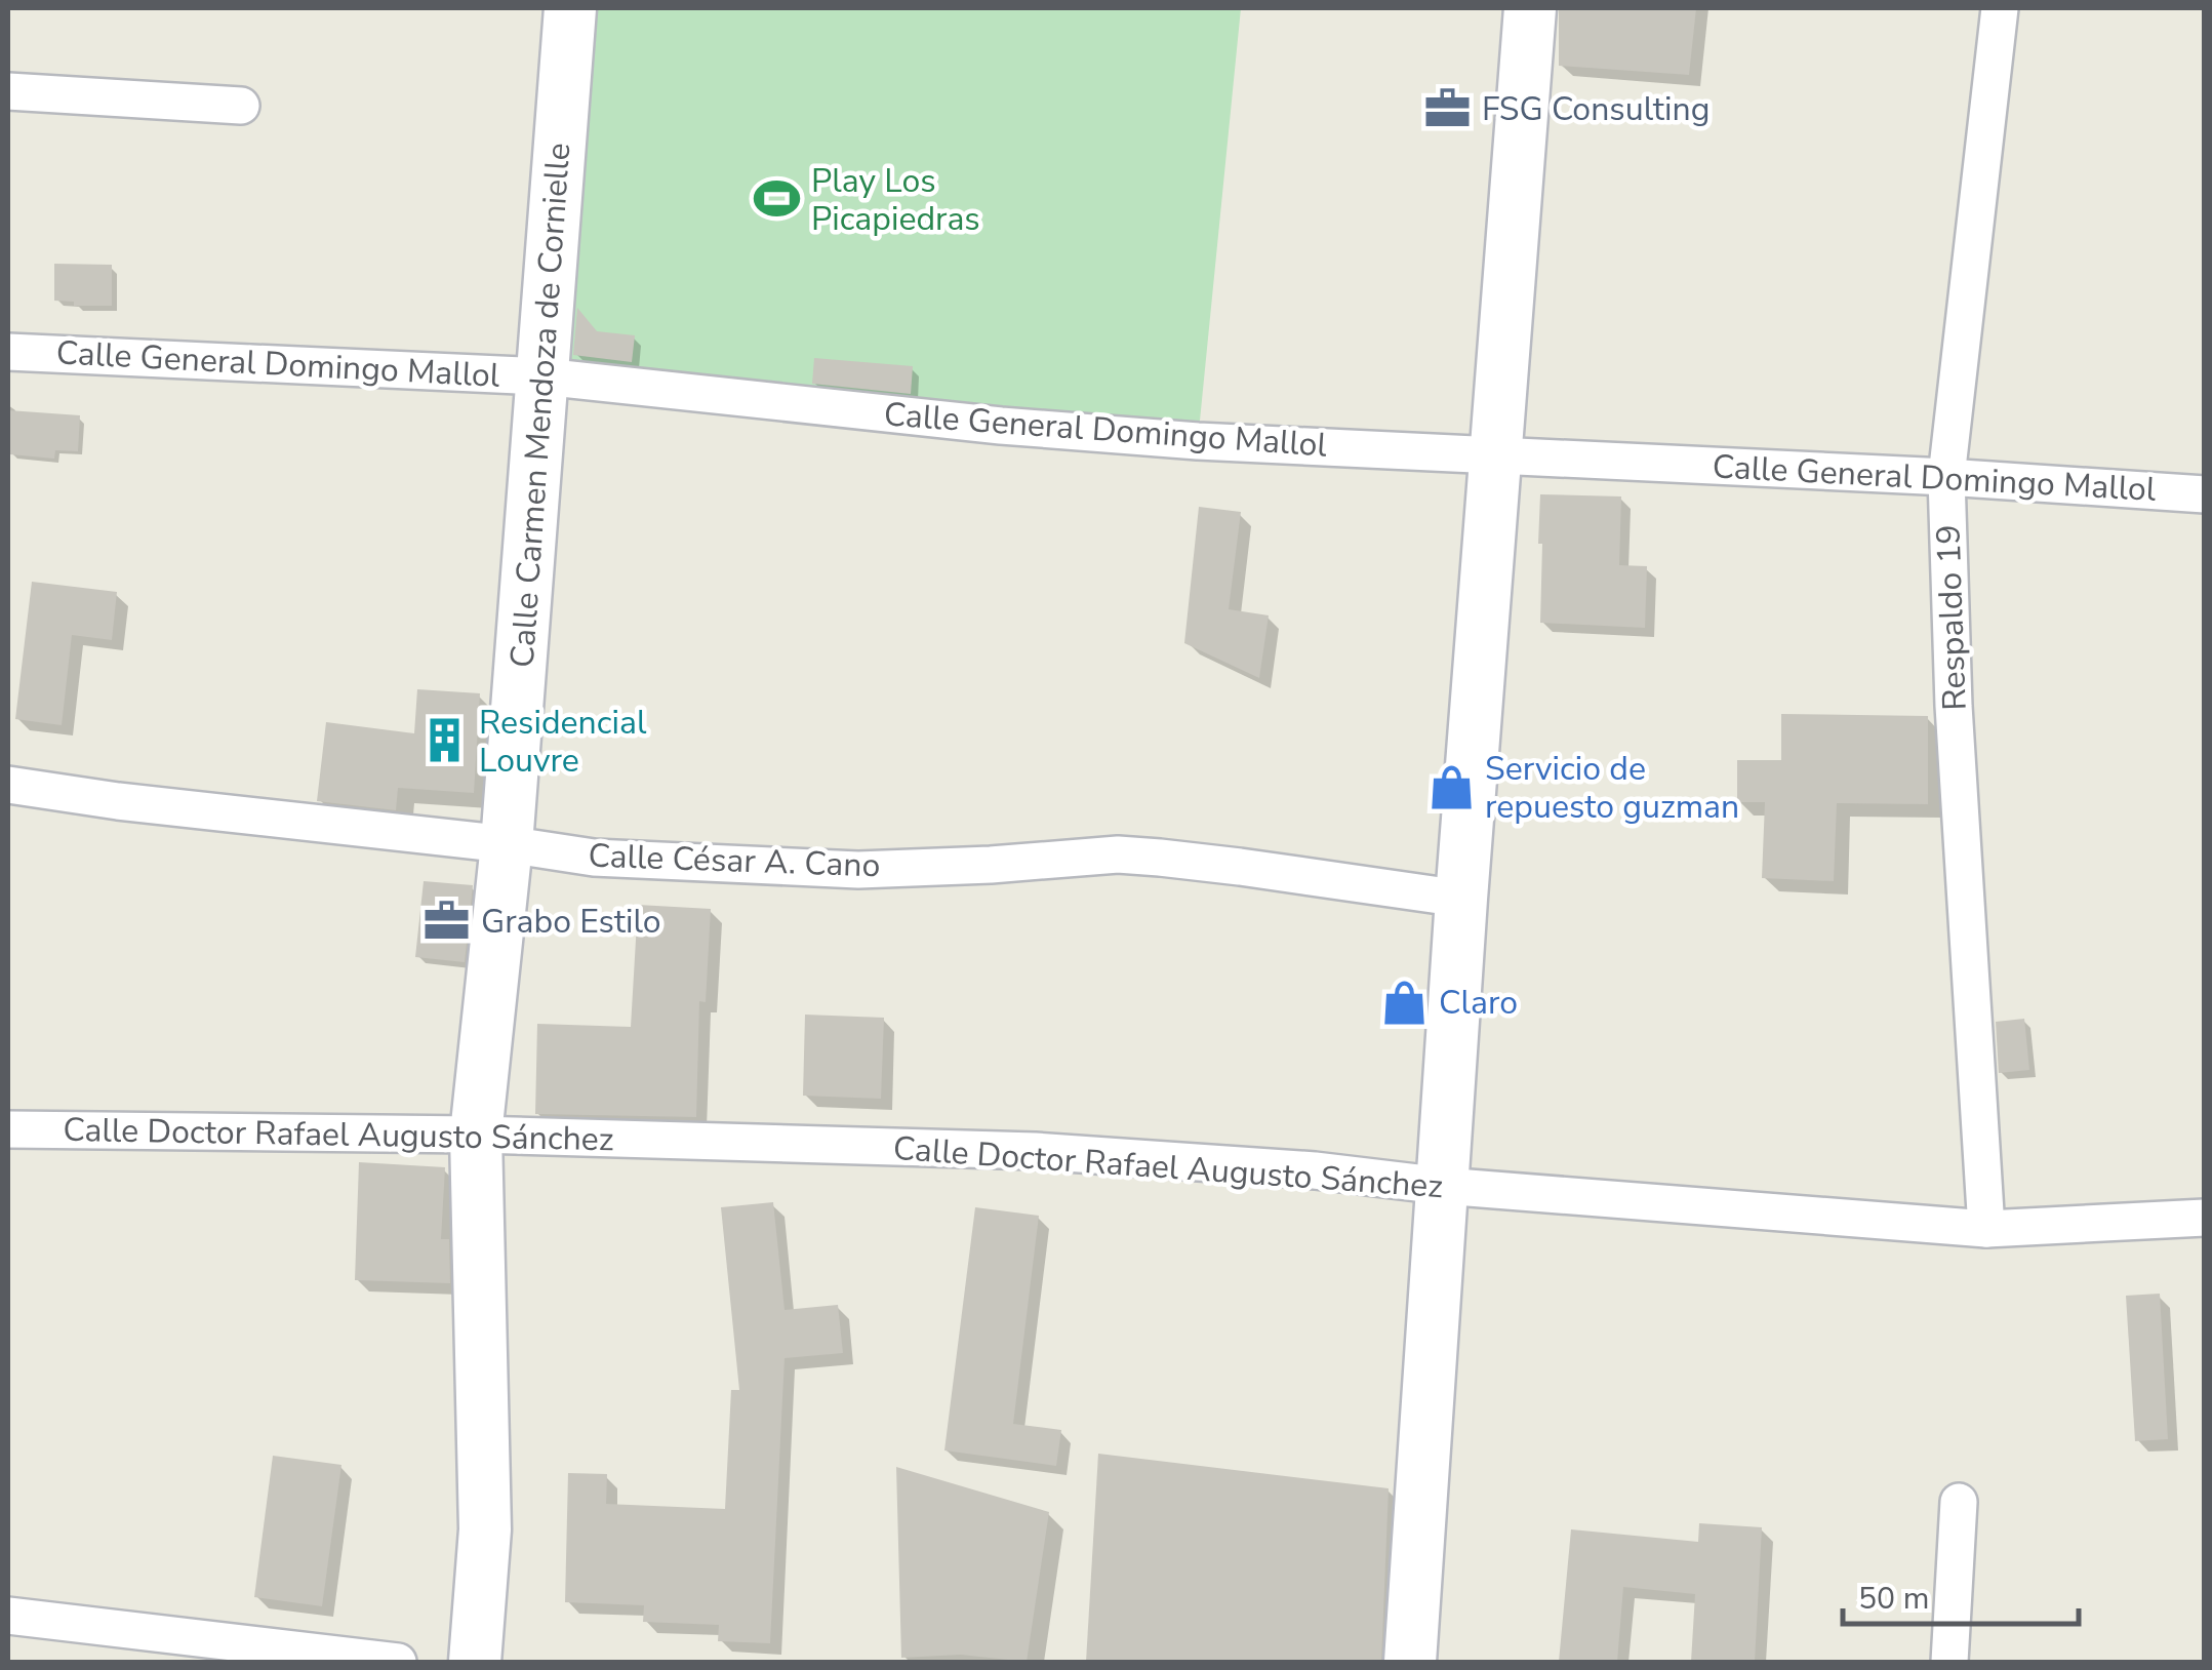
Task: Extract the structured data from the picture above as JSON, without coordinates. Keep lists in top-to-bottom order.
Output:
{
  "streets": {
    "street": [
      "Calle General Domingo Mallol",
      "Calle Carmen Mendoza de Cornielle",
      "Respaldo 19",
      "Calle César A. Cano",
      "Calle Doctor Rafael Augusto Sánchez"
    ]
  },
  "crossings": [
    ["Calle General Domingo Mallol", "Calle Carmen Mendoza de Cornielle"],
    ["Calle General Domingo Mallol", "Respaldo 19"],
    ["Calle Carmen Mendoza de Cornielle", "Calle César A. Cano"],
    ["Calle Carmen Mendoza de Cornielle", "Calle Doctor Rafael Augusto Sánchez"],
    ["Respaldo 19", "Calle Doctor Rafael Augusto Sánchez"]
  ],
  "places": {
    "office": ["FSG Consulting", "Grabo Estilo"],
    "sports": ["Play Los Picapiedras"],
    "building": ["Residencial Louvre"],
    "shop": ["Servicio de repuesto guzman", "Claro"]
  },
  "scale_bar": "50 m"
}
